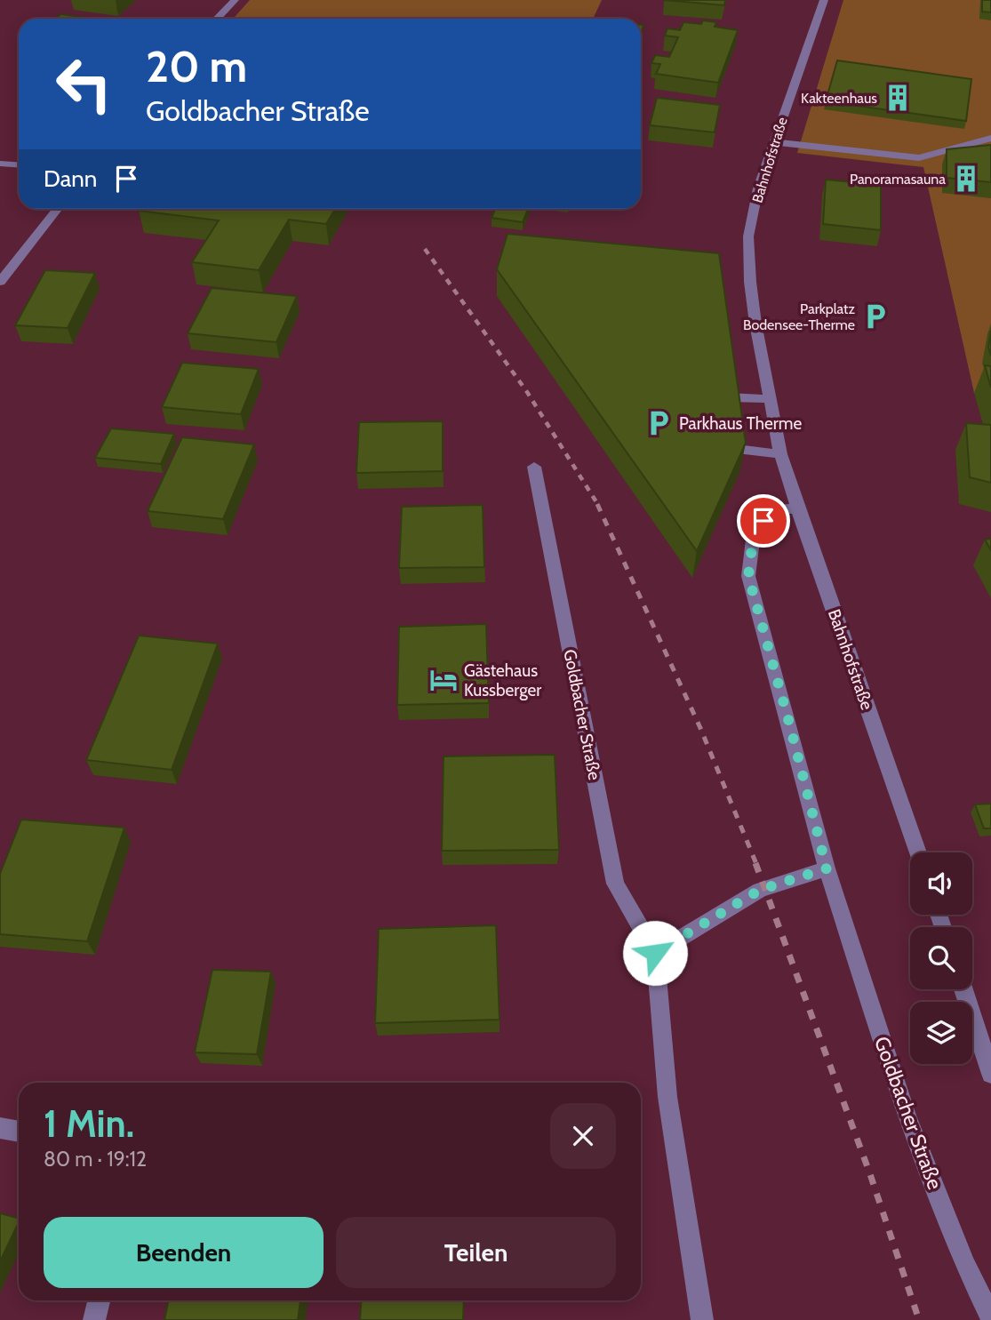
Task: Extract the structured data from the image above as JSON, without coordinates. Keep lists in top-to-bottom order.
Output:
{
  "streets": {
    "street": ["Bahnhofstraße", "Goldbacher Straße"]
  },
  "crossings": [
    ["Bahnhofstraße", "Goldbacher Straße"]
  ],
  "places": {
    "building": ["Kakteenhaus", "Panoramasauna"],
    "parking": ["Parkplatz Bodensee-Therme", "Parkhaus Therme"],
    "hotel": ["Gästehaus Kussberger"]
  },
  "page": {
    "turn": ["20 m", "Goldbacher Straße"],
    "then": "Dann",
    "heading": ["1 Min.", "80 m · 19:12"],
    "buttons": ["Beenden", "Teilen"]
  }
}
